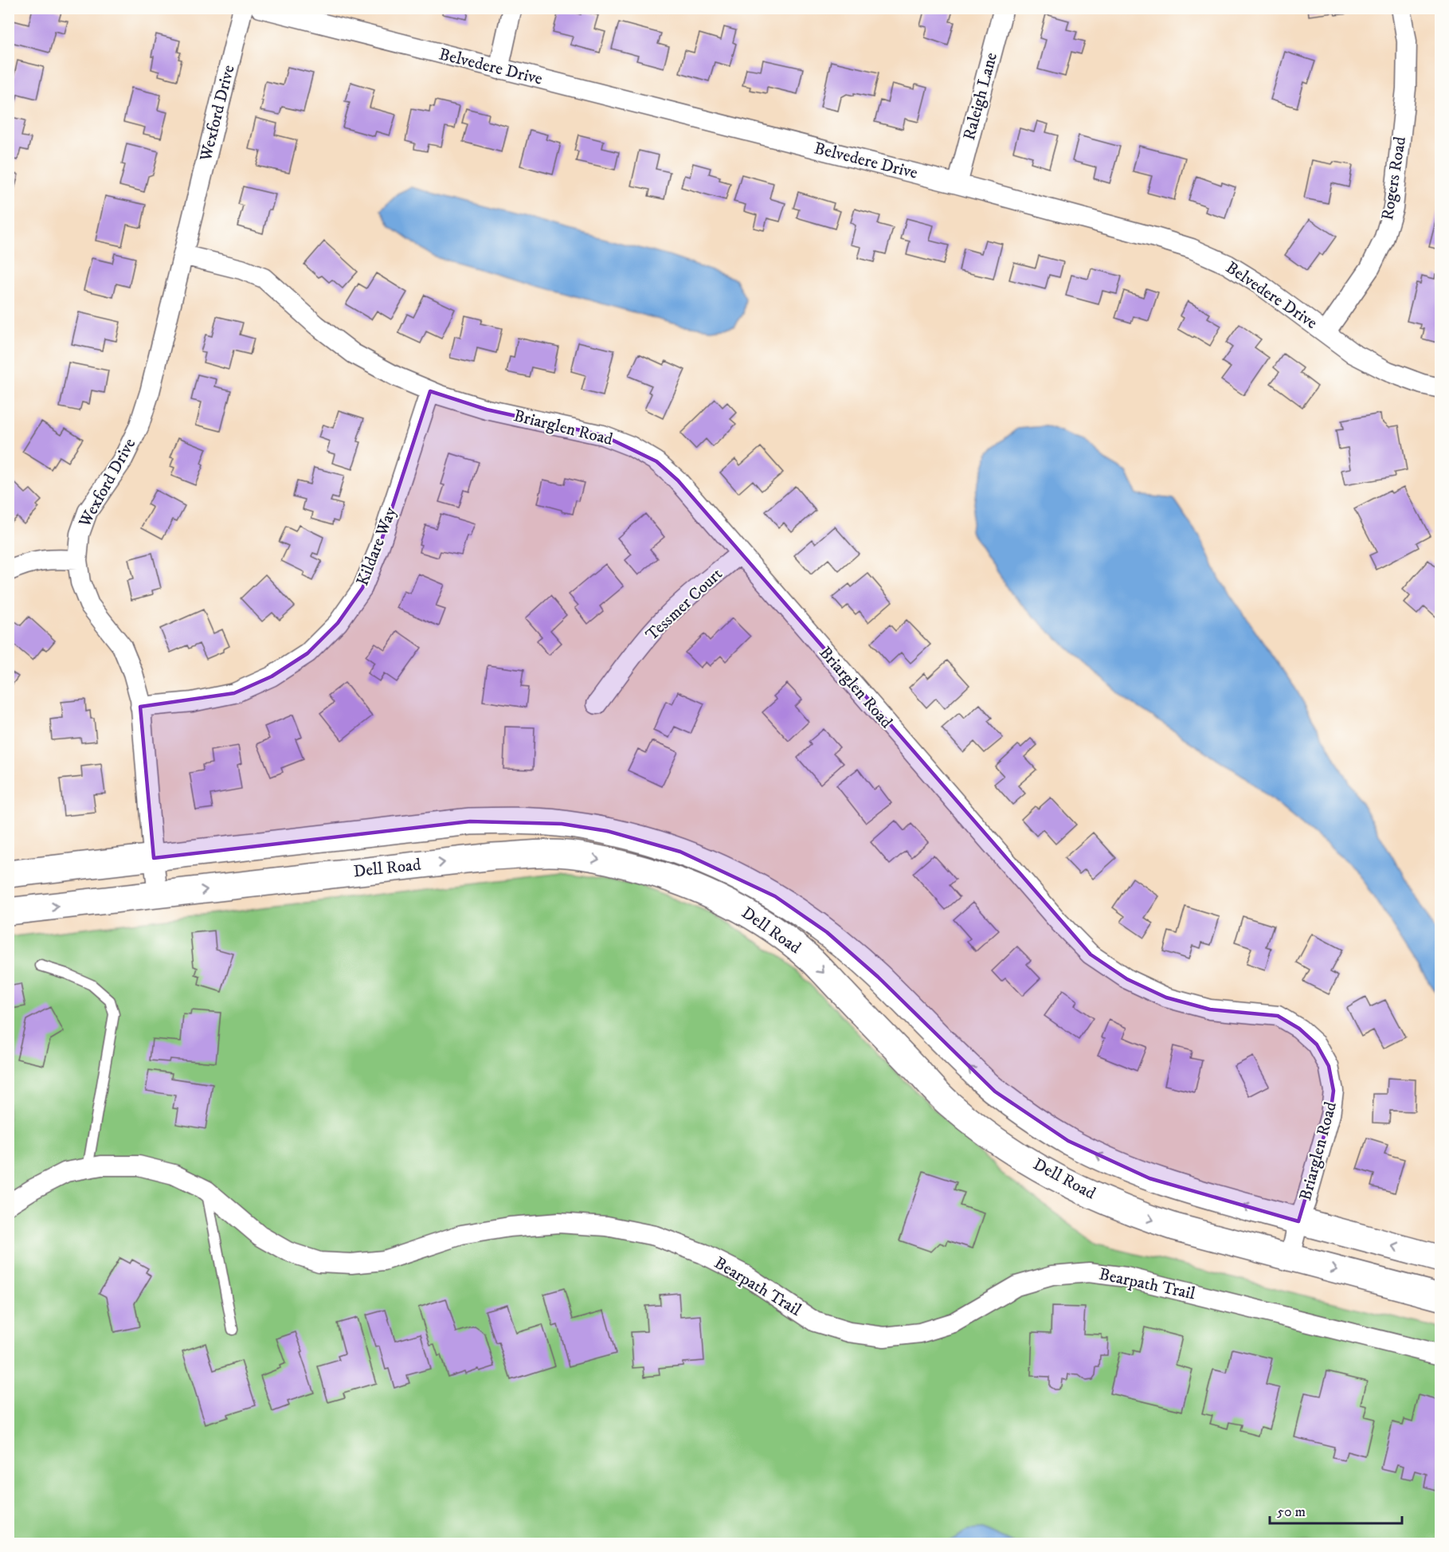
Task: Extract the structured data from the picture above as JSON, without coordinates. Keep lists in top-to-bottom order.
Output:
{
  "streets": {
    "main road": ["Dell Road"],
    "street": [
      "Belvedere Drive",
      "Raleigh Lane",
      "Wexford Drive",
      "Rogers Road",
      "Briarglen Road",
      "Kildare Way",
      "Tessmer Court",
      "Bearpath Trail"
    ]
  },
  "crossings": [
    ["Belvedere Drive", "Raleigh Lane"],
    ["Belvedere Drive", "Rogers Road"],
    ["Wexford Drive", "Briarglen Road"],
    ["Wexford Drive", "Kildare Way"],
    ["Wexford Drive", "Dell Road"],
    ["Briarglen Road", "Kildare Way"],
    ["Briarglen Road", "Tessmer Court"],
    ["Briarglen Road", "Dell Road"]
  ],
  "scale_bar": "50 m"
}
